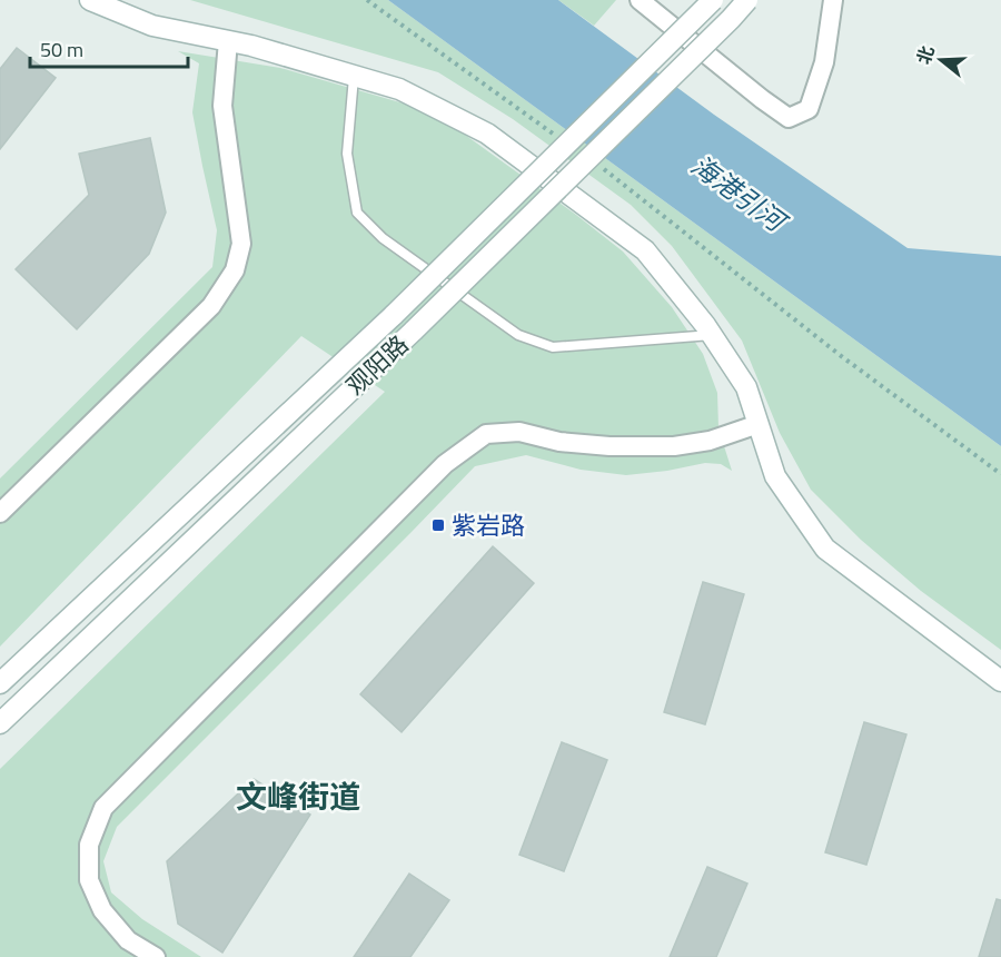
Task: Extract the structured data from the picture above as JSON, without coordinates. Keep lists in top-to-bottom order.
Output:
{
  "streets": {
    "street": ["观阳路"]
  },
  "districts": ["文峰街道"],
  "water": ["海港引河"],
  "places": {
    "transit": ["紫岩路"]
  },
  "scale_bar": "50 m",
  "north": "left"
}
